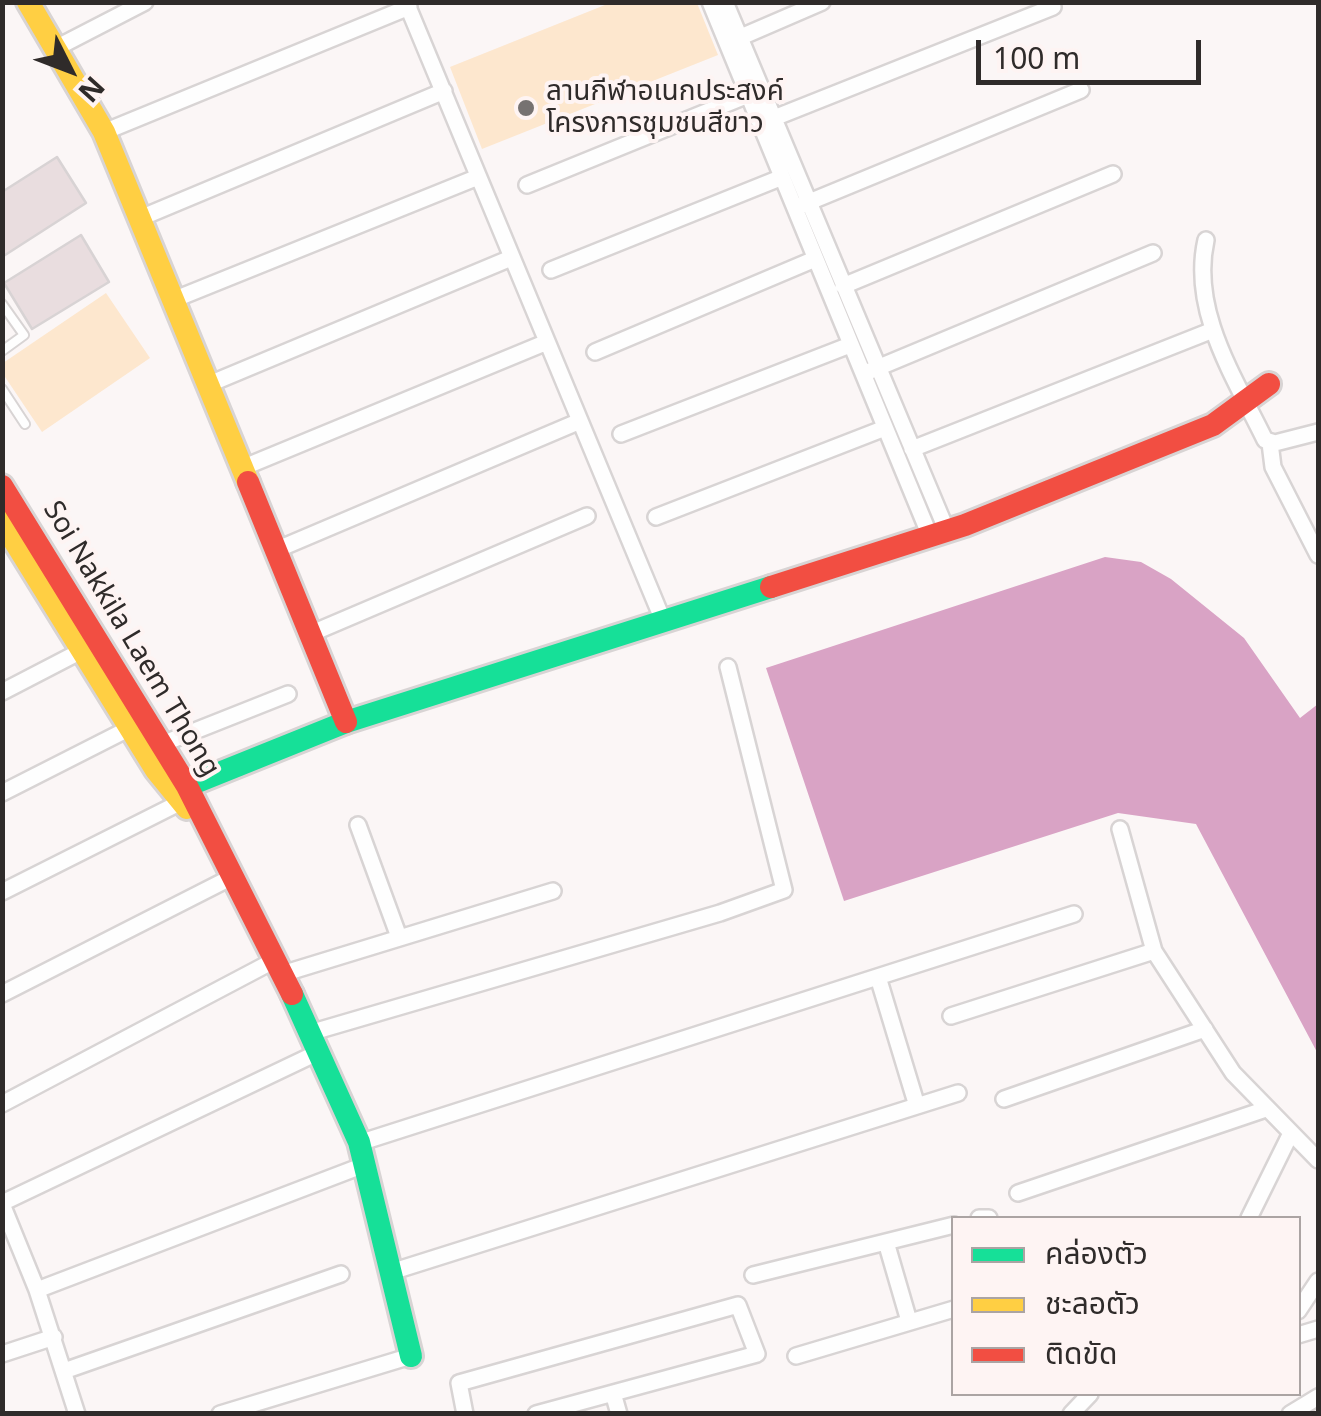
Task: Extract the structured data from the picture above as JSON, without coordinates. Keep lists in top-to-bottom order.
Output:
{
  "streets": {
    "street": ["Soi Nakkila Laem Thong"]
  },
  "places": ["ลานกีฬาอเนกประสงค์ โครงการชุมชนสีขาว"],
  "legend": ["คล่องตัว", "ชะลอตัว", "ติดขัด"],
  "scale_bar": "100 m",
  "north": "bottom right"
}
